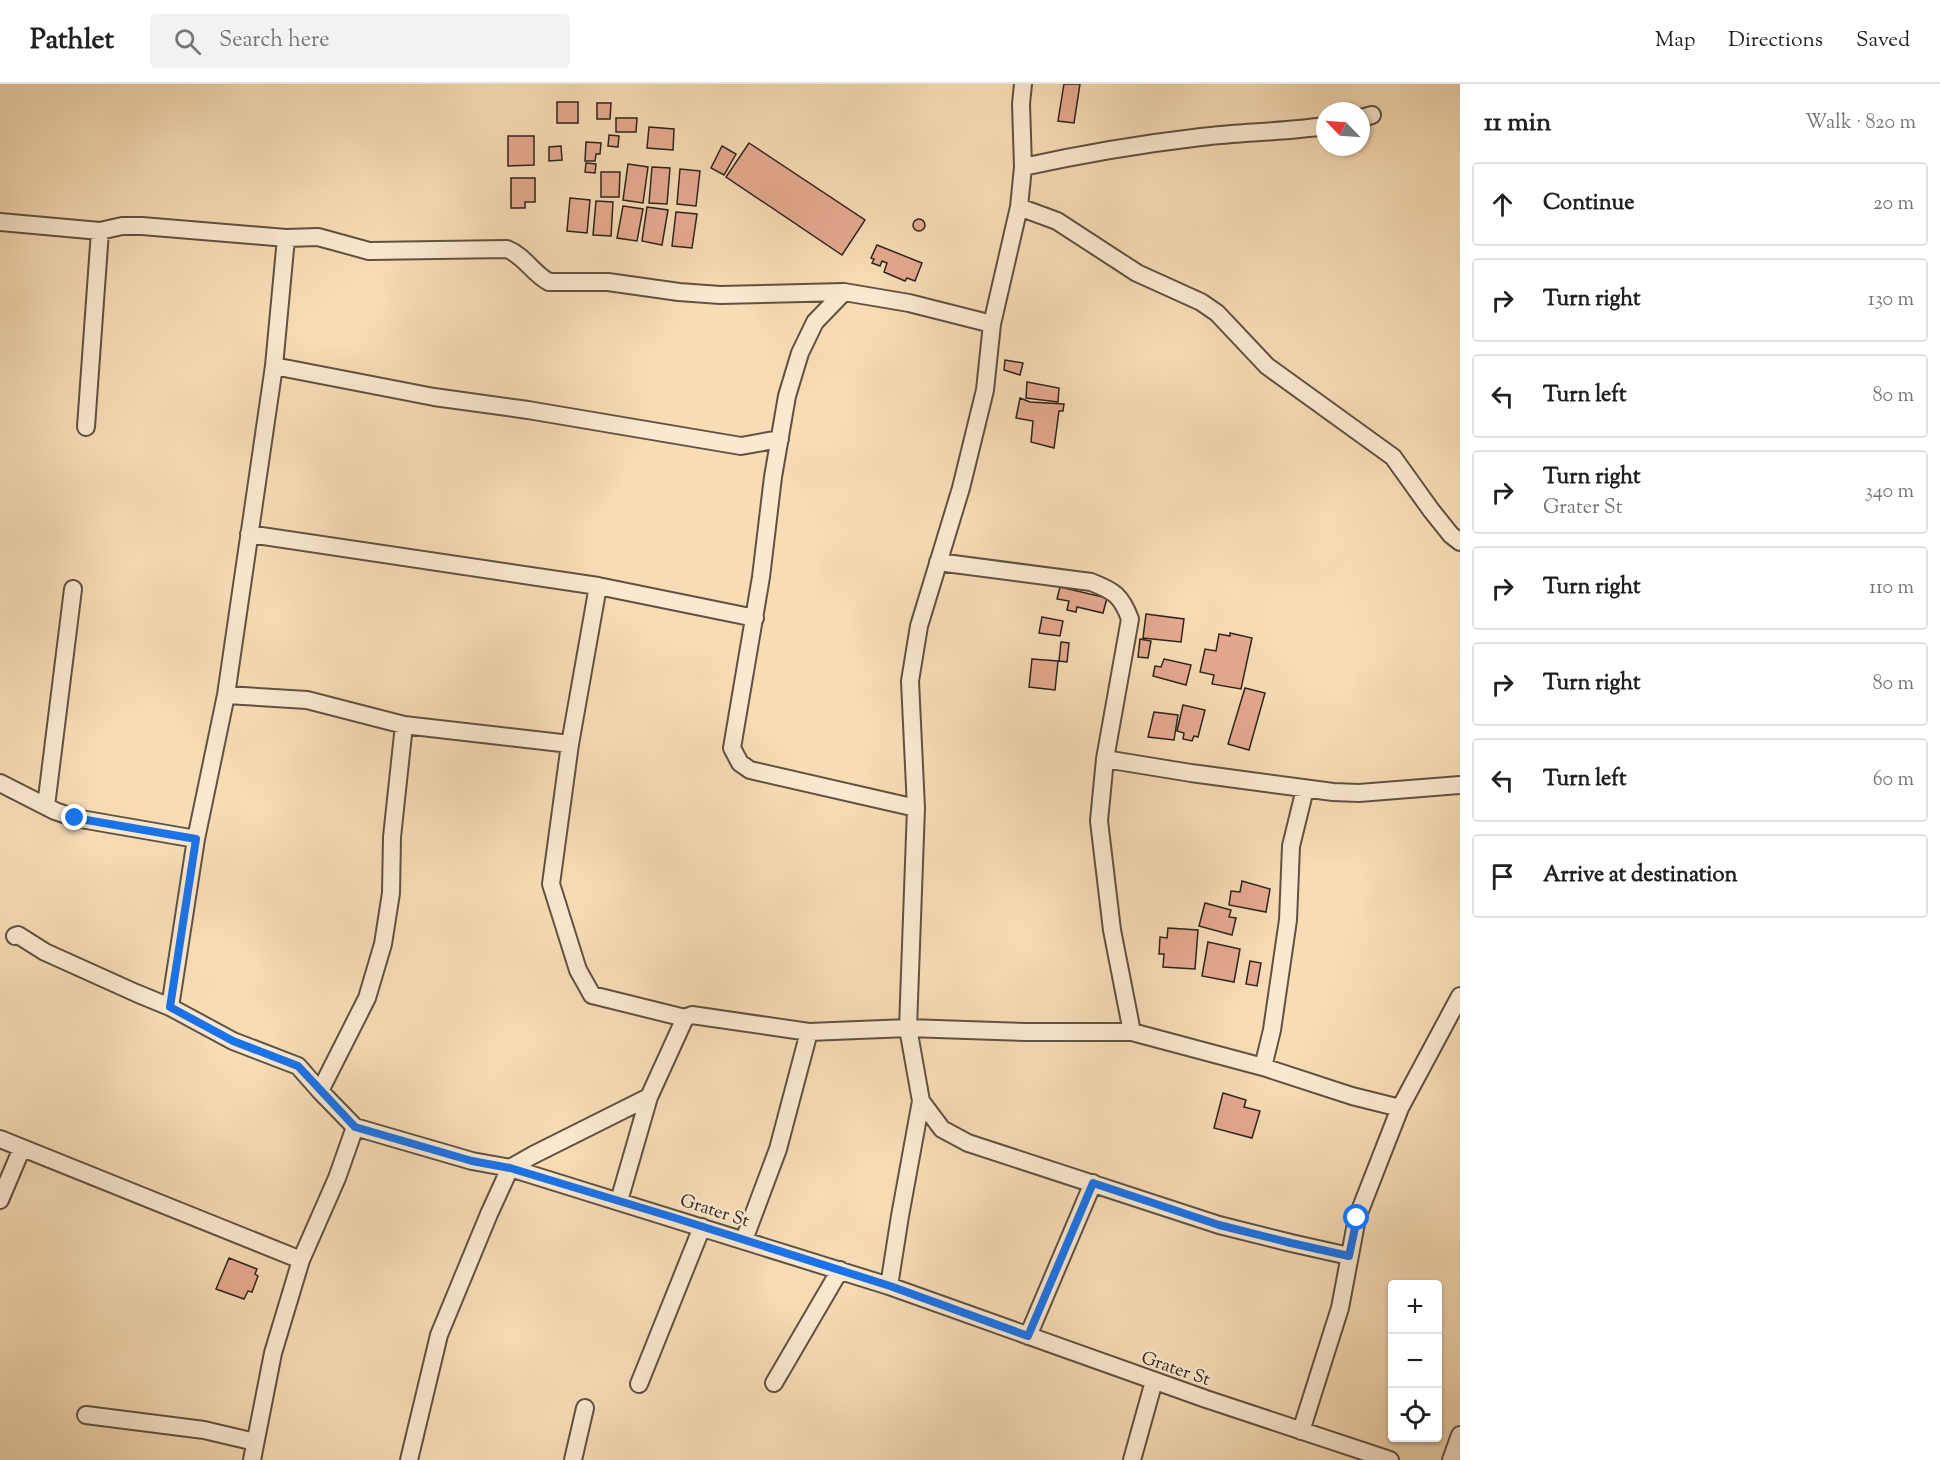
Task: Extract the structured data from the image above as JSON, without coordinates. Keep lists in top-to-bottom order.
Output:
{
  "streets": {
    "street": ["Grater St"]
  },
  "north": "top left",
  "page": {
    "header": "Pathlet",
    "search": "Search here",
    "nav": ["Map", "Directions", "Saved"],
    "heading": ["11 min", "Walk · 820 m"],
    "list": [
      ["Continue", "20 m"],
      ["Turn right", "130 m"],
      ["Turn left", "80 m"],
      ["Turn right", "Grater St", "340 m"],
      ["Turn right", "110 m"],
      ["Turn right", "80 m"],
      ["Turn left", "60 m"],
      "Arrive at destination"
    ],
    "map_buttons": ["+", "−"]
  }
}
